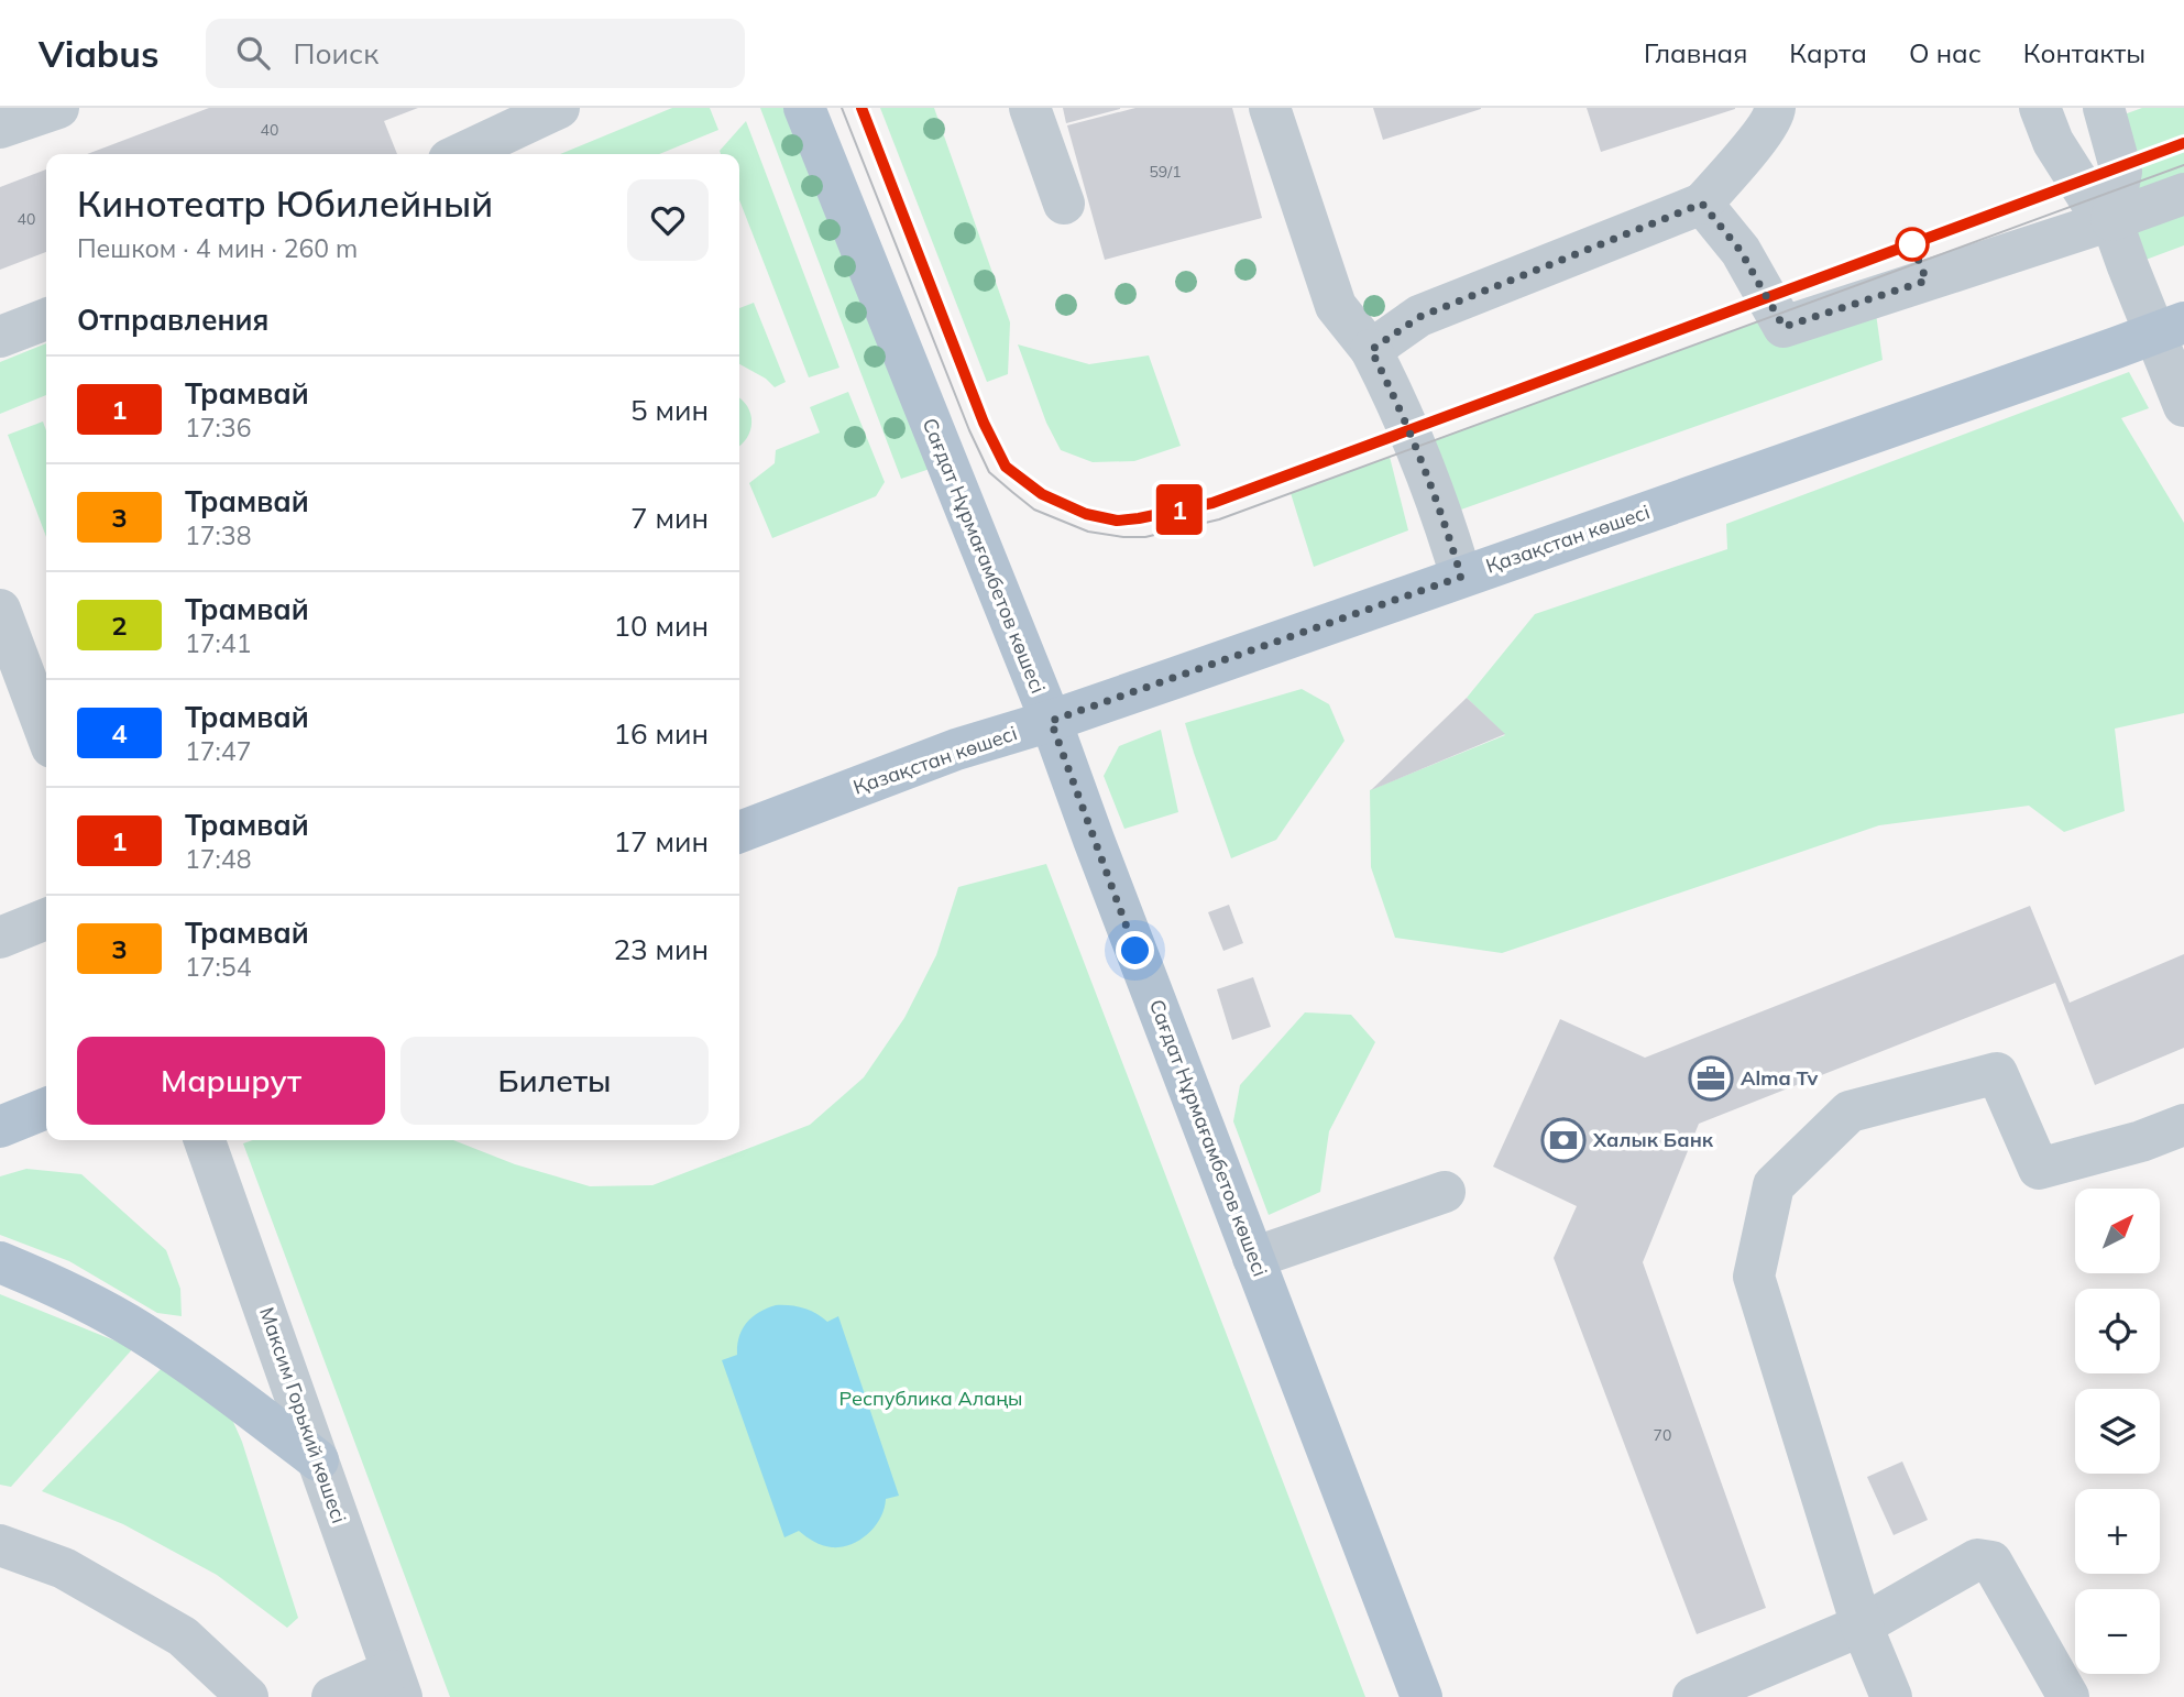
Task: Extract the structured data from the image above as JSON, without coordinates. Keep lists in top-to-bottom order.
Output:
{
  "streets": {
    "main road": ["Қазақстан көшесі", "Сағдат Нұрмағамбетов көшесі"],
    "street": ["Максим Горький көшесі"]
  },
  "crossings": [
    ["Қазақстан көшесі", "Сағдат Нұрмағамбетов көшесі"]
  ],
  "parks": ["Республика Алаңы"],
  "places": {
    "office": ["Alma Tv"],
    "bank": ["Халык Банк"]
  },
  "lines": ["tram line 1"],
  "house_numbers": [
    "40",
    "59/1",
    "40",
    "70"
  ],
  "north": "top right",
  "page": {
    "header": "Viabus",
    "search": "Поиск",
    "nav": [
      "Главная",
      "Карта",
      "О нас",
      "Контакты"
    ],
    "on_map": "1",
    "heading": [
      ["Кинотеатр Юбилейный", "Пешком · 4 мин · 260 m"],
      "Отправления"
    ],
    "list": [
      {
        "mark": "1",
        "name": "Трамвай",
        "note": "17:36",
        "value": "5 мин"
      },
      {
        "mark": "3",
        "name": "Трамвай",
        "note": "17:38",
        "value": "7 мин"
      },
      {
        "mark": "2",
        "name": "Трамвай",
        "note": "17:41",
        "value": "10 мин"
      },
      {
        "mark": "4",
        "name": "Трамвай",
        "note": "17:47",
        "value": "16 мин"
      },
      {
        "mark": "1",
        "name": "Трамвай",
        "note": "17:48",
        "value": "17 мин"
      },
      {
        "mark": "3",
        "name": "Трамвай",
        "note": "17:54",
        "value": "23 мин"
      }
    ],
    "buttons": ["Маршрут", "Билеты"],
    "map_buttons": ["+", "−"]
  }
}
